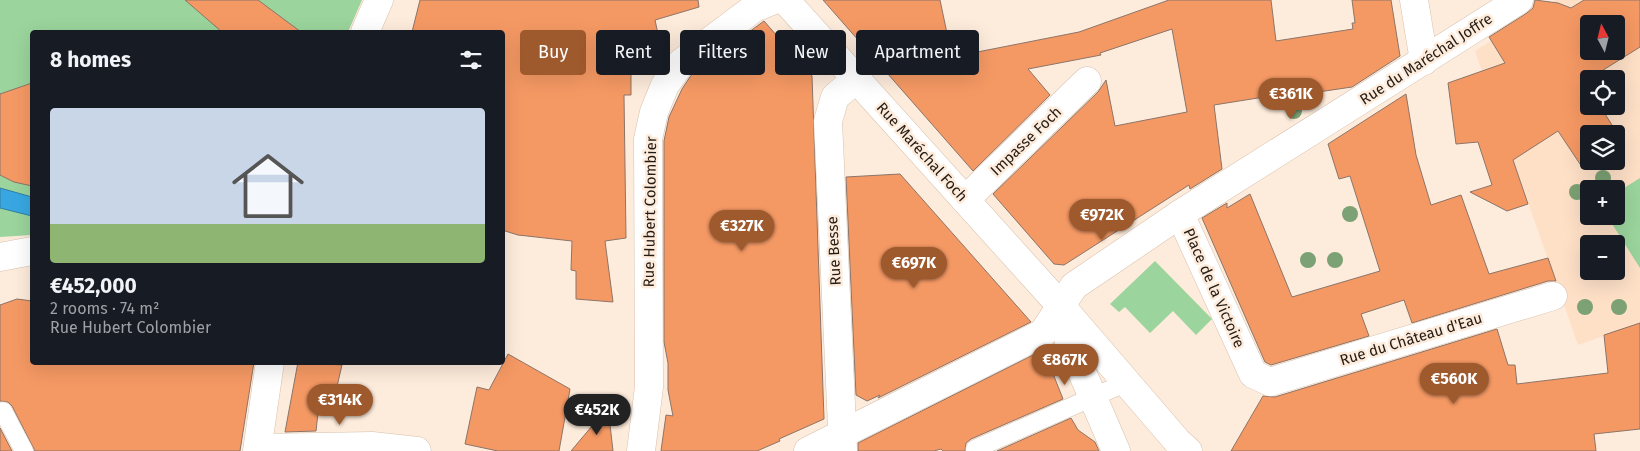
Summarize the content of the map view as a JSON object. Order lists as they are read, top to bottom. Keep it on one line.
{"streets":{"street":["Rue du Maréchal Joffre","Impasse Foch","Rue Maréchal Foch","Rue Hubert Colombier","Rue Besse","Place de la Victoire","Rue du Château d'Eau"]},"crossings":[["Rue du Maréchal Joffre","Place de la Victoire"],["Impasse Foch","Rue Maréchal Foch"],["Rue Maréchal Foch","Rue Besse"],["Rue Maréchal Foch","Place de la Victoire"],["Rue Besse","Place de la Victoire"],["Place de la Victoire","Rue du Château d'Eau"]],"north":"top","page":{"map_buttons":["+","−"],"chip":["Buy","Rent","Filters","New","Apartment"],"heading":"8 homes","price":["€361K","€972K","€327K","€697K","€867K","€560K","€314K","€452K"],"list":[{"name":"€452,000","note":"2 rooms · 74 m² · Rue Hubert Colombier"}]}}
